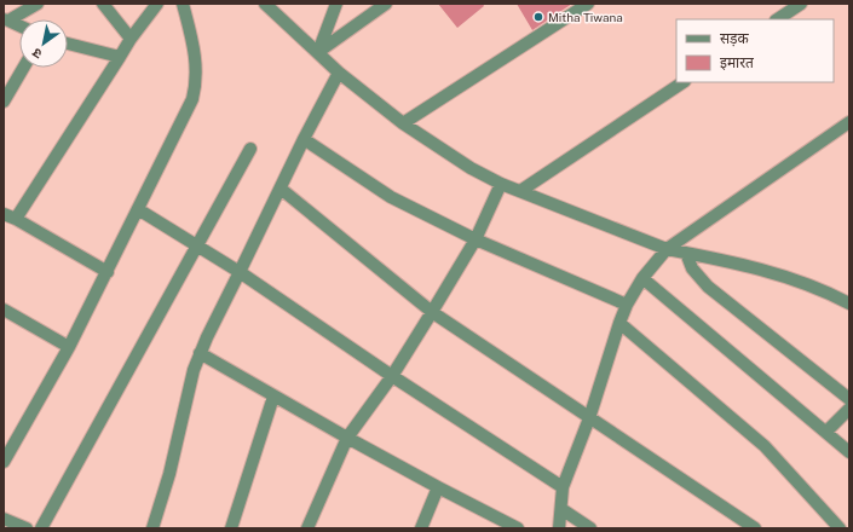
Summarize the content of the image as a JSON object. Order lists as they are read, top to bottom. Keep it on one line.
{"places":["Mitha Tiwana"],"legend":["सड़क","इमारत"],"north":"bottom left"}
